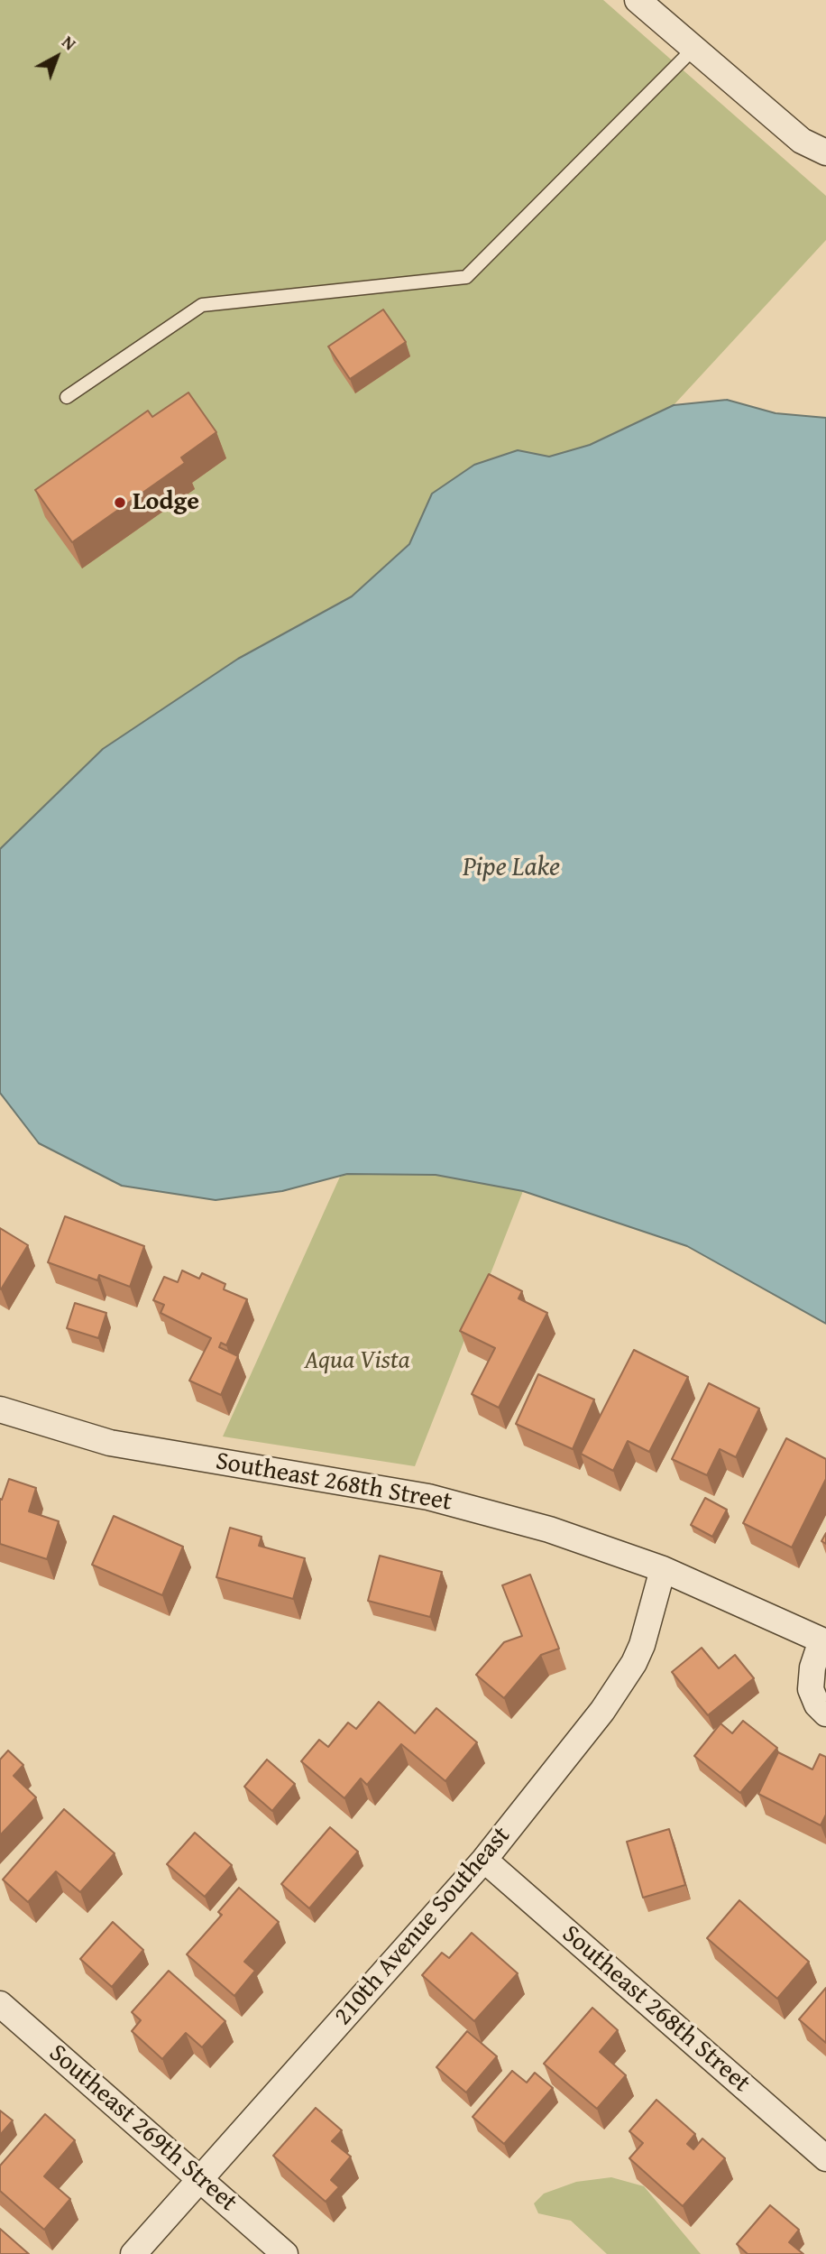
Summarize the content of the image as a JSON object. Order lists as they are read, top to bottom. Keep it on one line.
{"streets":{"street":["Southeast 268th Street","210th Avenue Southeast","Southeast 269th Street"]},"crossings":[["Southeast 268th Street","210th Avenue Southeast"],["210th Avenue Southeast","Southeast 269th Street"]],"water":["Pipe Lake"],"parks":["Aqua Vista"],"places":["Lodge"],"north":"top right"}
